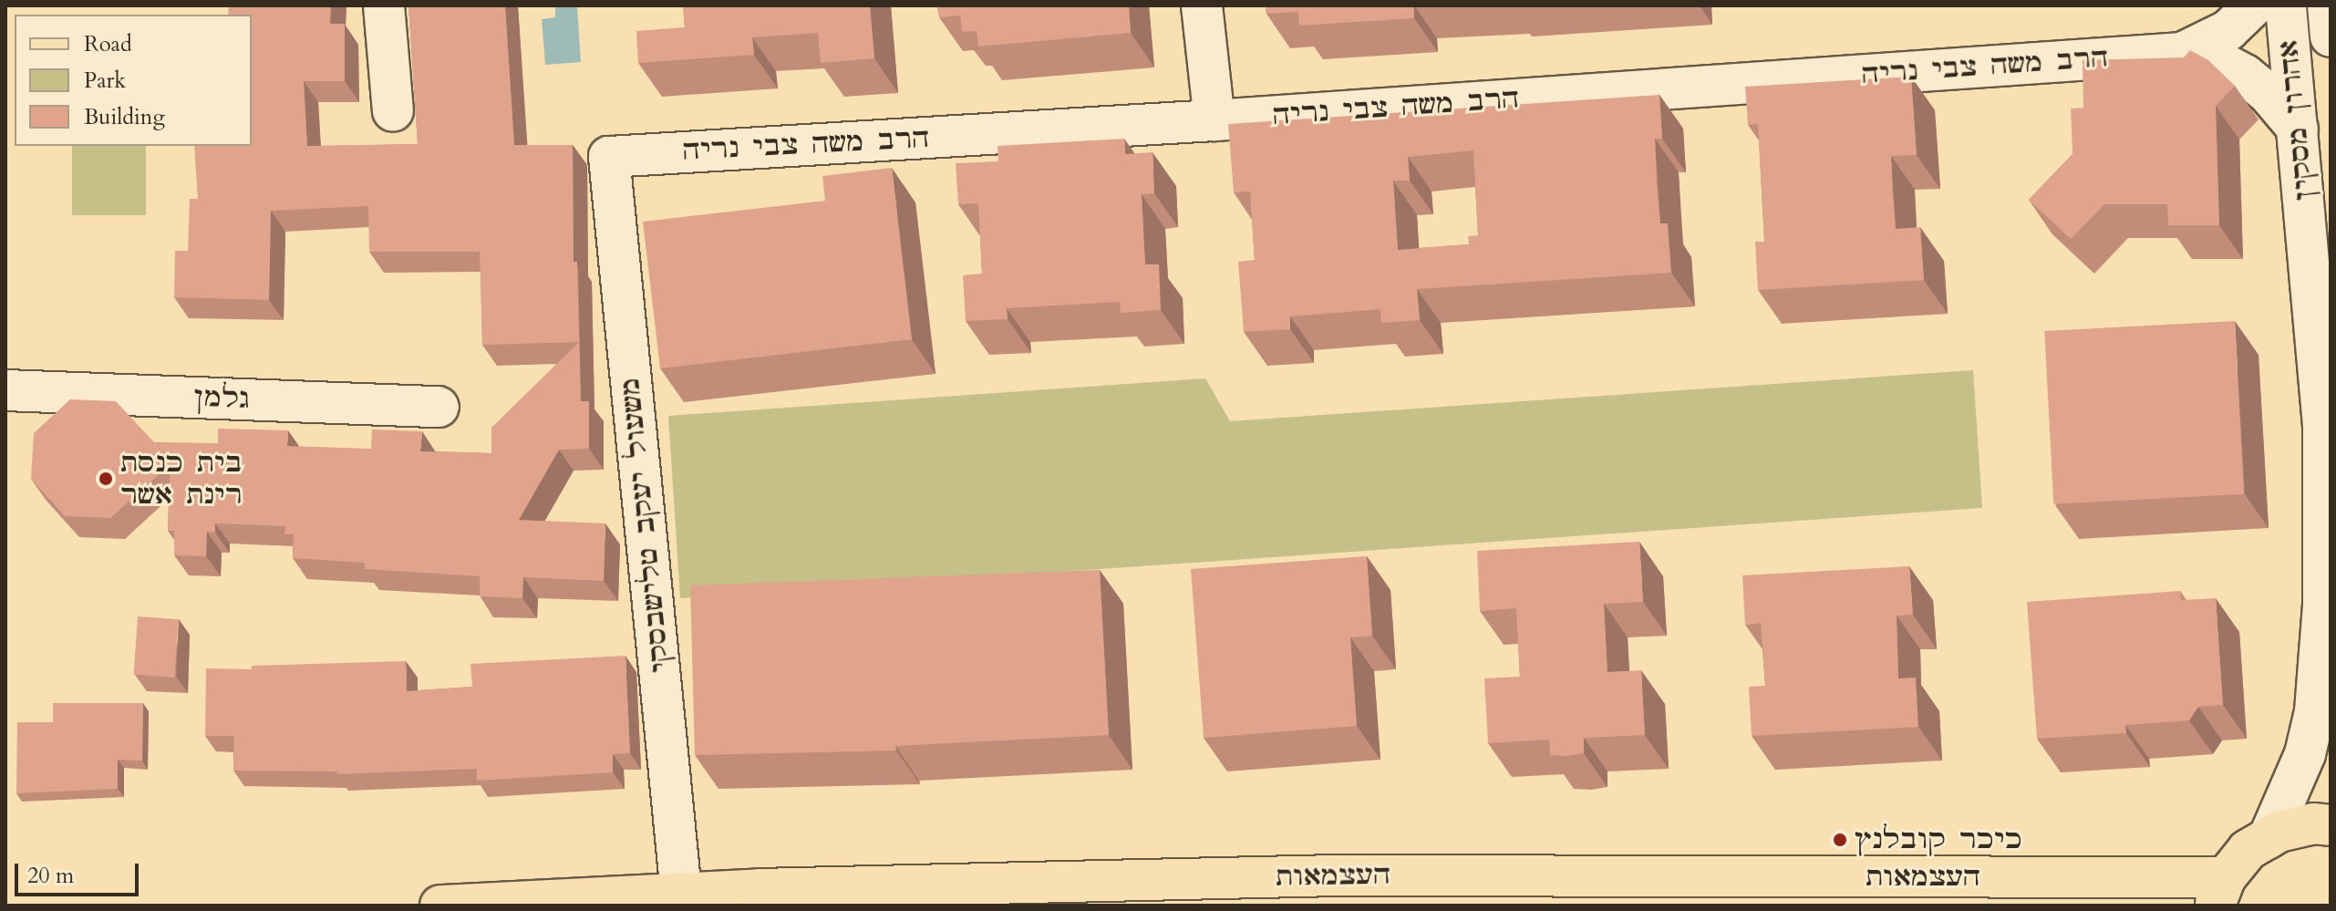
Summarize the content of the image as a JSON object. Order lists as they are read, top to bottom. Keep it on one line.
{"streets":{"main road":["העצמאות"],"street":["הרב משה צבי נריה","אהרון מסקין","גלמן","משעול יעקב טלישבסקי"]},"crossings":[["הרב משה צבי נריה","אהרון מסקין"],["הרב משה צבי נריה","משעול יעקב טלישבסקי"],["משעול יעקב טלישבסקי","העצמאות"]],"places":["בית כנסת רינת אשר","כיכר קובלנץ"],"legend":["Road","Park","Building"],"scale_bar":"20 m"}
